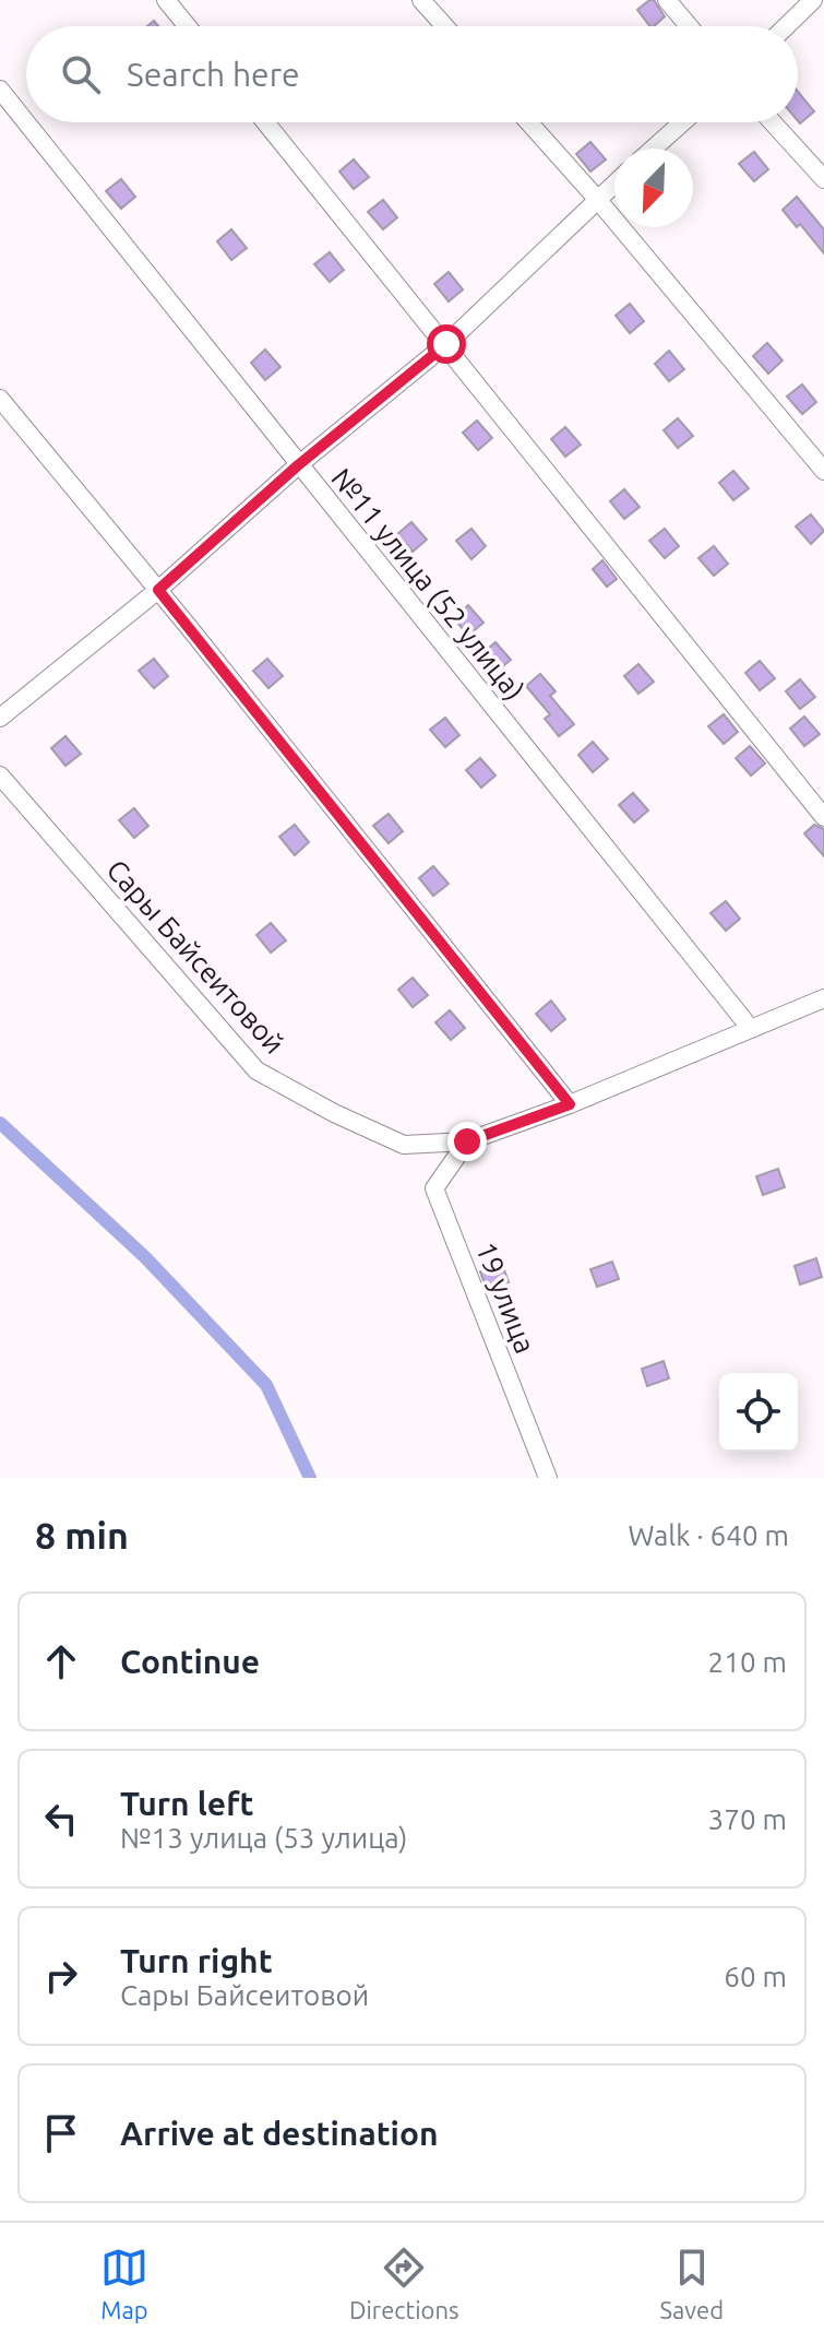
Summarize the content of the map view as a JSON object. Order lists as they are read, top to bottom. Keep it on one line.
{"streets":{"street":["№11 улица (52 улица)","Сары Байсеитовой","19 улица"]},"crossings":[["№11 улица (52 улица)","Сары Байсеитовой"],["Сары Байсеитовой","19 улица"]],"north":"bottom left","page":{"search":"Search here","heading":["8 min","Walk · 640 m"],"list":[["Continue","210 m"],["Turn left","№13 улица (53 улица)","370 m"],["Turn right","Сары Байсеитовой","60 m"],"Arrive at destination"],"nav":["Map","Directions","Saved"]}}
